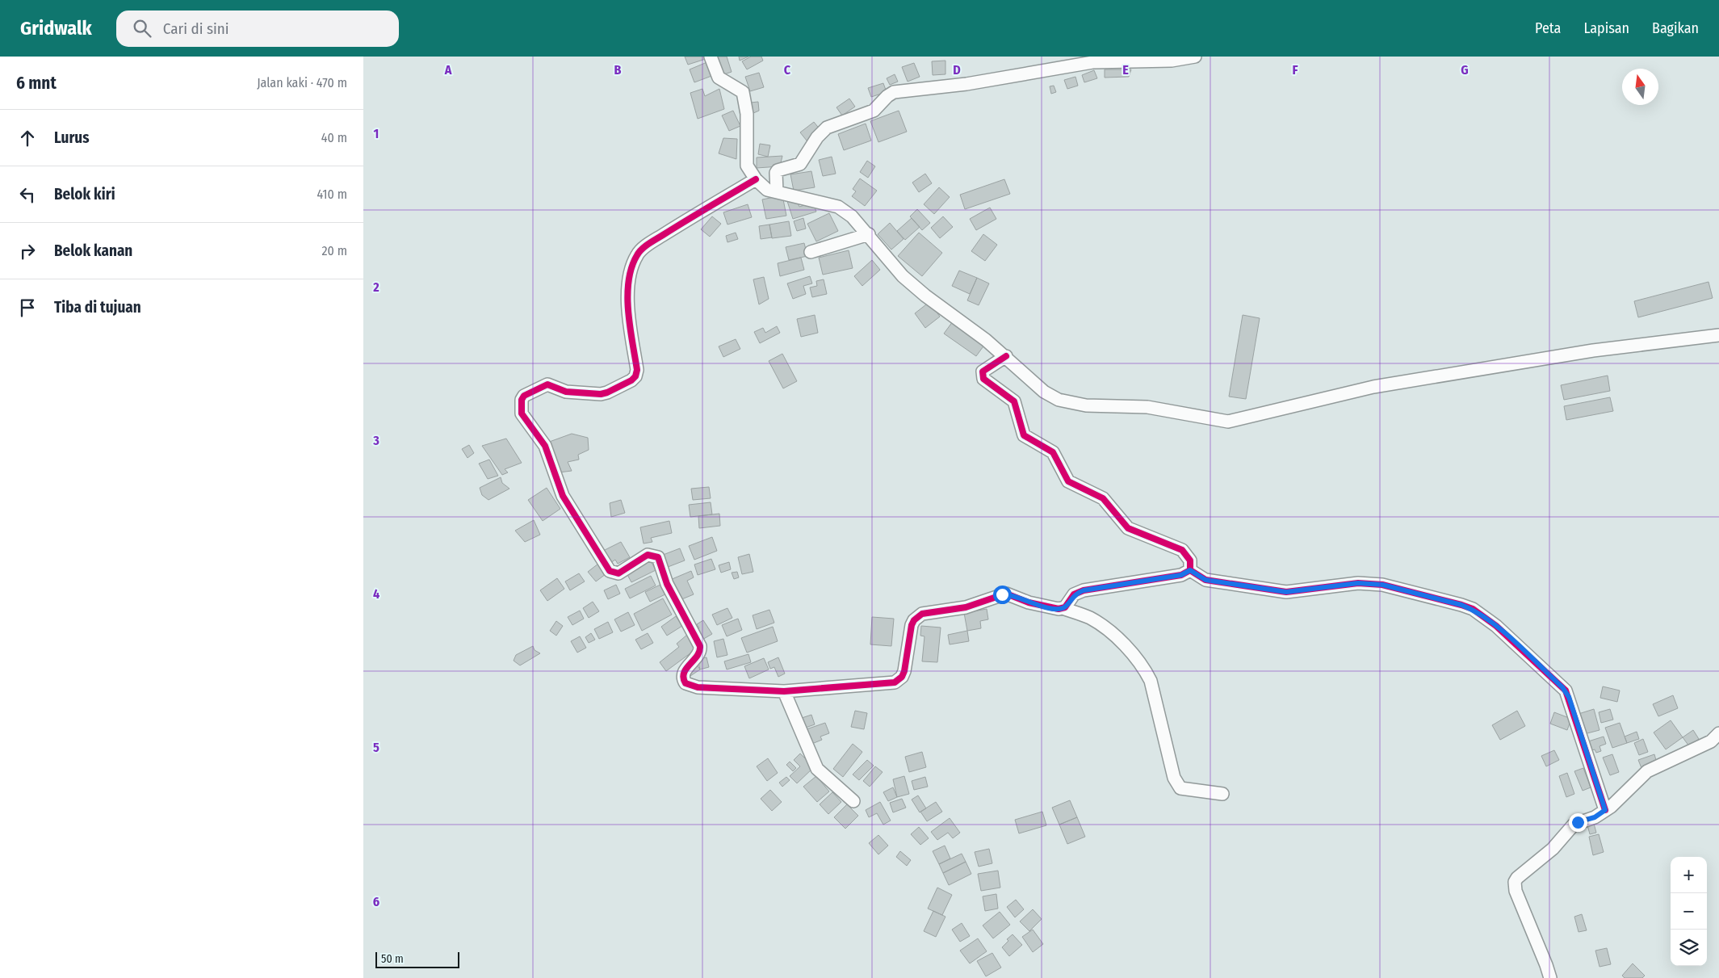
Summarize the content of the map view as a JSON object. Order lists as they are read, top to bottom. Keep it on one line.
{"scale_bar":"50 m","north":"top","page":{"header":"Gridwalk","search":"Cari di sini","nav":["Peta","Lapisan","Bagikan"],"heading":["6 mnt","Jalan kaki · 470 m"],"list":[["Lurus","40 m"],["Belok kiri","410 m"],["Belok kanan","20 m"],"Tiba di tujuan"],"map_buttons":["+","−"],"scale":"50 m"},"grid":{"columns":["A","B","C","D","E","F","G"],"rows":["1","2","3","4","5","6"]}}
